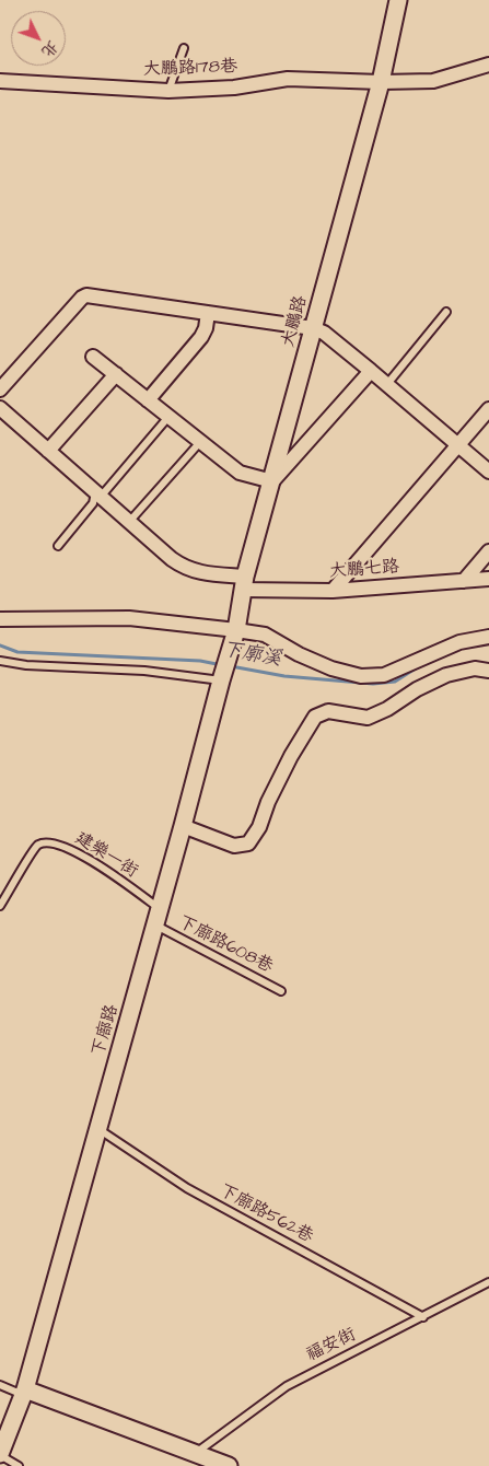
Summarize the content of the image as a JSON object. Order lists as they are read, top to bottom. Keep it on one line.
{"streets":{"street":["大鵬路178巷","大鵬路","大鵬七路","下廍路"],"lane":["建樂一街","下廍路608巷","下廍路562巷","福安街"]},"crossings":[["大鵬路178巷","大鵬路"],["大鵬路","大鵬七路"],["大鵬路","下廍路"],["建樂一街","下廍路"],["下廍路608巷","下廍路"],["下廍路","下廍路562巷"],["下廍路562巷","福安街"]],"water":["下廓溪"],"north":"bottom right"}
